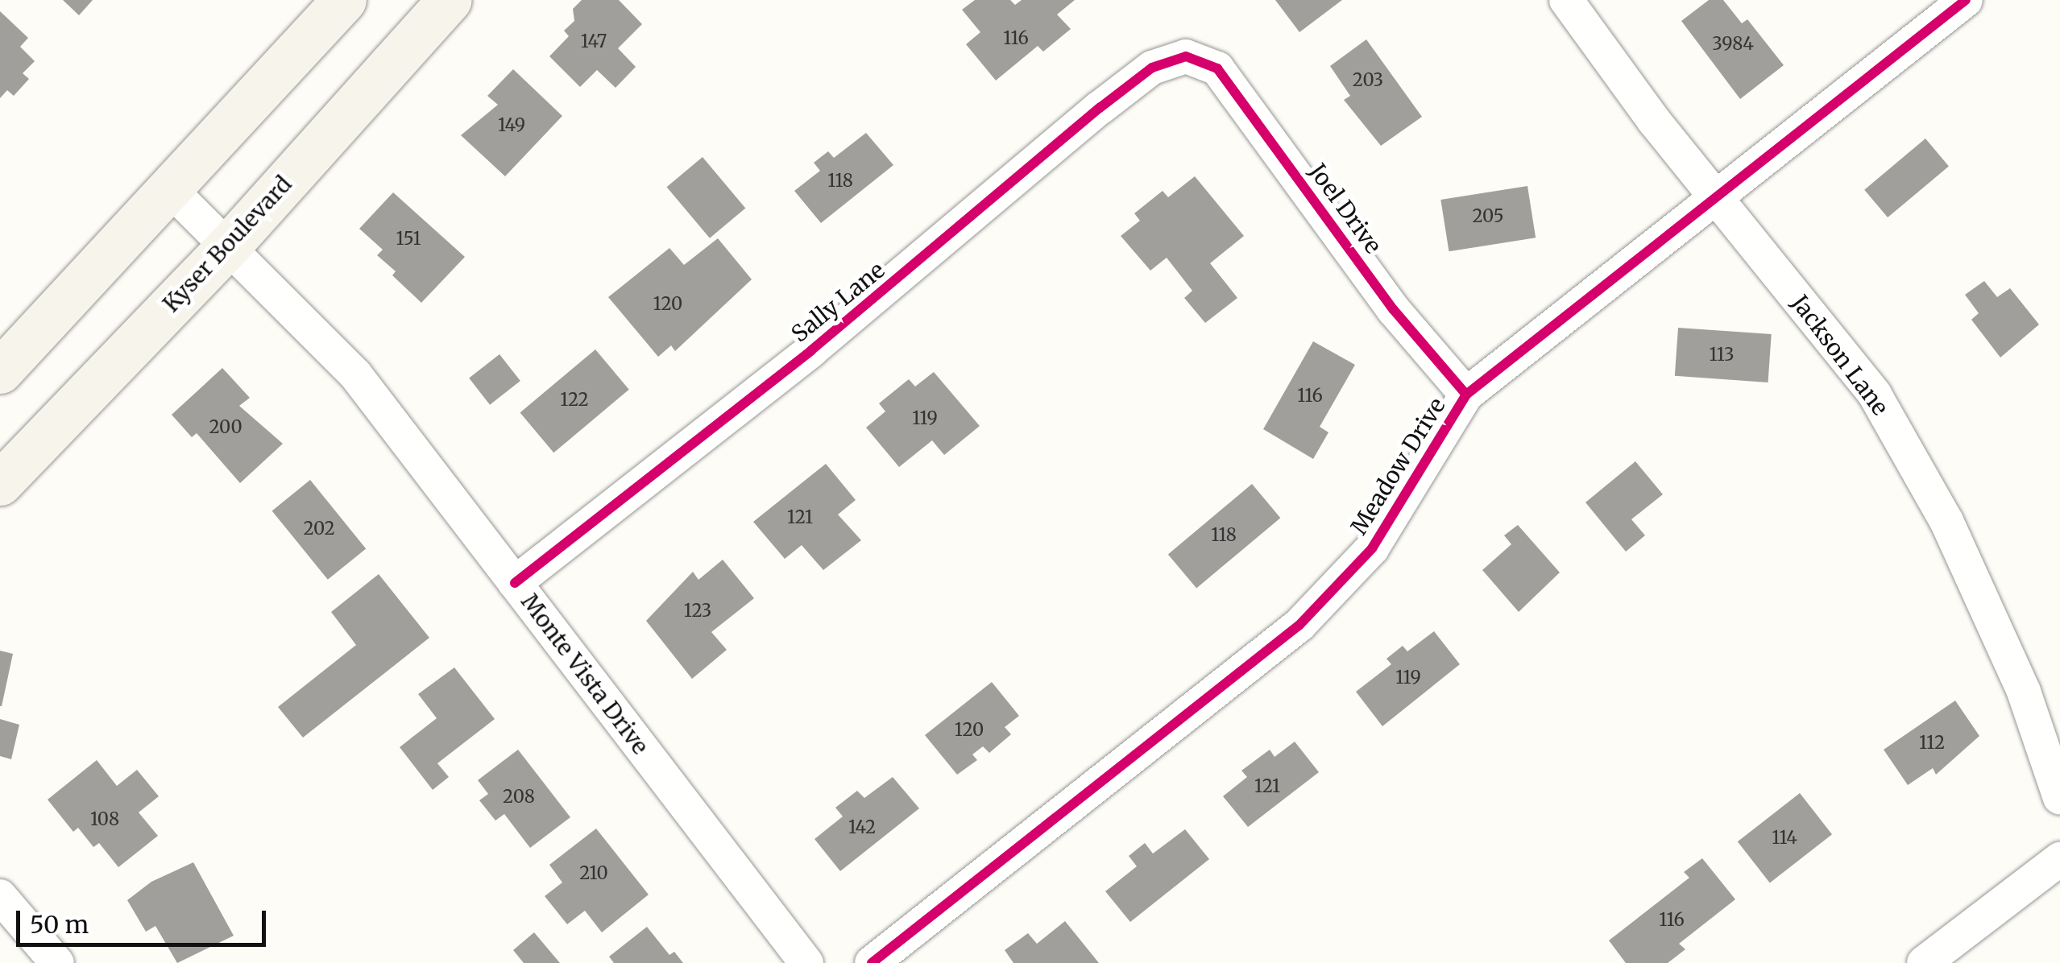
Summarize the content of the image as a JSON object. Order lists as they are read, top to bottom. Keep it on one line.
{"streets":{"street":["Joel Drive","Kyser Boulevard","Sally Lane","Jackson Lane","Meadow Drive","Monte Vista Drive"]},"crossings":[["Joel Drive","Sally Lane"],["Joel Drive","Meadow Drive"],["Kyser Boulevard","Monte Vista Drive"],["Sally Lane","Monte Vista Drive"],["Jackson Lane","Meadow Drive"]],"house_numbers":["116","147","3984","203","149","118","205","151","120","113","116","122","119","200","121","202","118","123","119","120","112","121","208","108","142","114","210","116"],"scale_bar":"50 m"}
